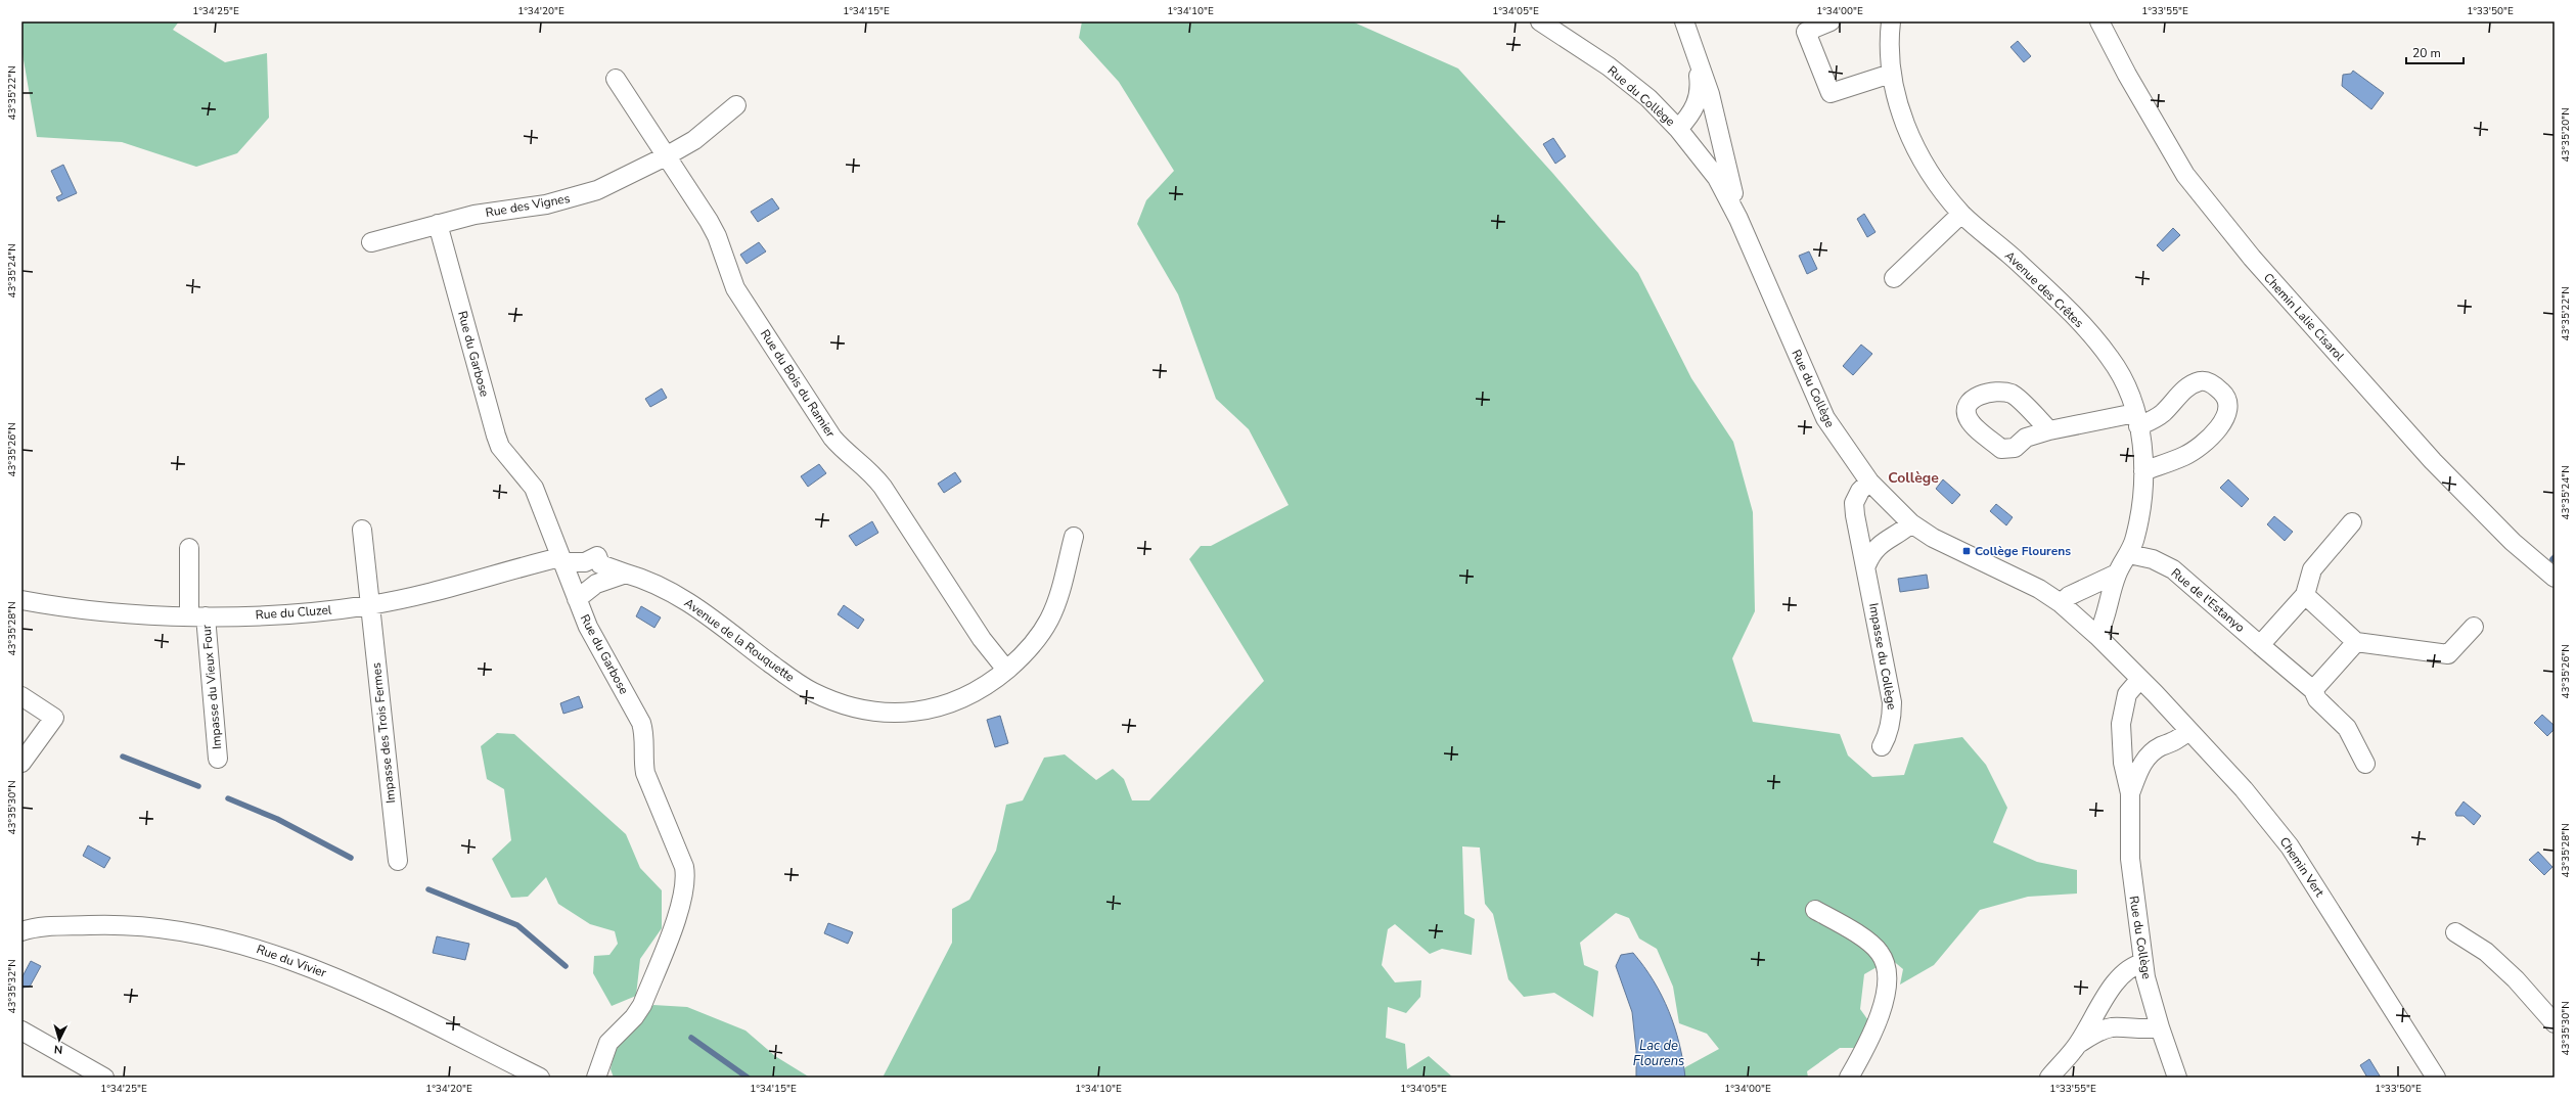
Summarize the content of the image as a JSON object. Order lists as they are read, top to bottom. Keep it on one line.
{"streets":{"street":["Rue du Collège","Rue des Vignes","Avenue des Crêtes","Chemin Lalie Cisarol","Rue du Garbose","Rue du Bois du Ramier","Rue de l'Estanyo","Rue du Cluzel","Avenue de la Rouquette","Impasse du Collège","Impasse du Vieux Four","Impasse des Trois Fermes","Chemin Vert","Rue du Vivier"]},"crossings":[["Rue du Collège","Avenue des Crêtes"],["Rue du Collège","Impasse du Collège"],["Rue du Collège","Chemin Vert"],["Rue des Vignes","Rue du Garbose"],["Rue des Vignes","Rue du Bois du Ramier"],["Avenue des Crêtes","Rue de l'Estanyo"],["Rue du Garbose","Rue du Cluzel"],["Rue du Garbose","Avenue de la Rouquette"],["Rue du Bois du Ramier","Avenue de la Rouquette"],["Rue du Cluzel","Avenue de la Rouquette"],["Rue du Cluzel","Impasse du Vieux Four"],["Rue du Cluzel","Impasse des Trois Fermes"]],"districts":["Collège"],"water":["Lac de Flourens"],"places":{"transit":["Collège Flourens"]},"scale_bar":"20 m","north":"bottom","coordinates":["1°34'25\"E","1°34'20\"E","1°34'15\"E","1°34'10\"E","1°34'05\"E","1°34'00\"E","1°33'55\"E","1°33'50\"E","43°35'22\"N","43°35'20\"N","43°35'24\"N","43°35'26\"N","43°35'28\"N","43°35'30\"N","43°35'32\"N"]}
